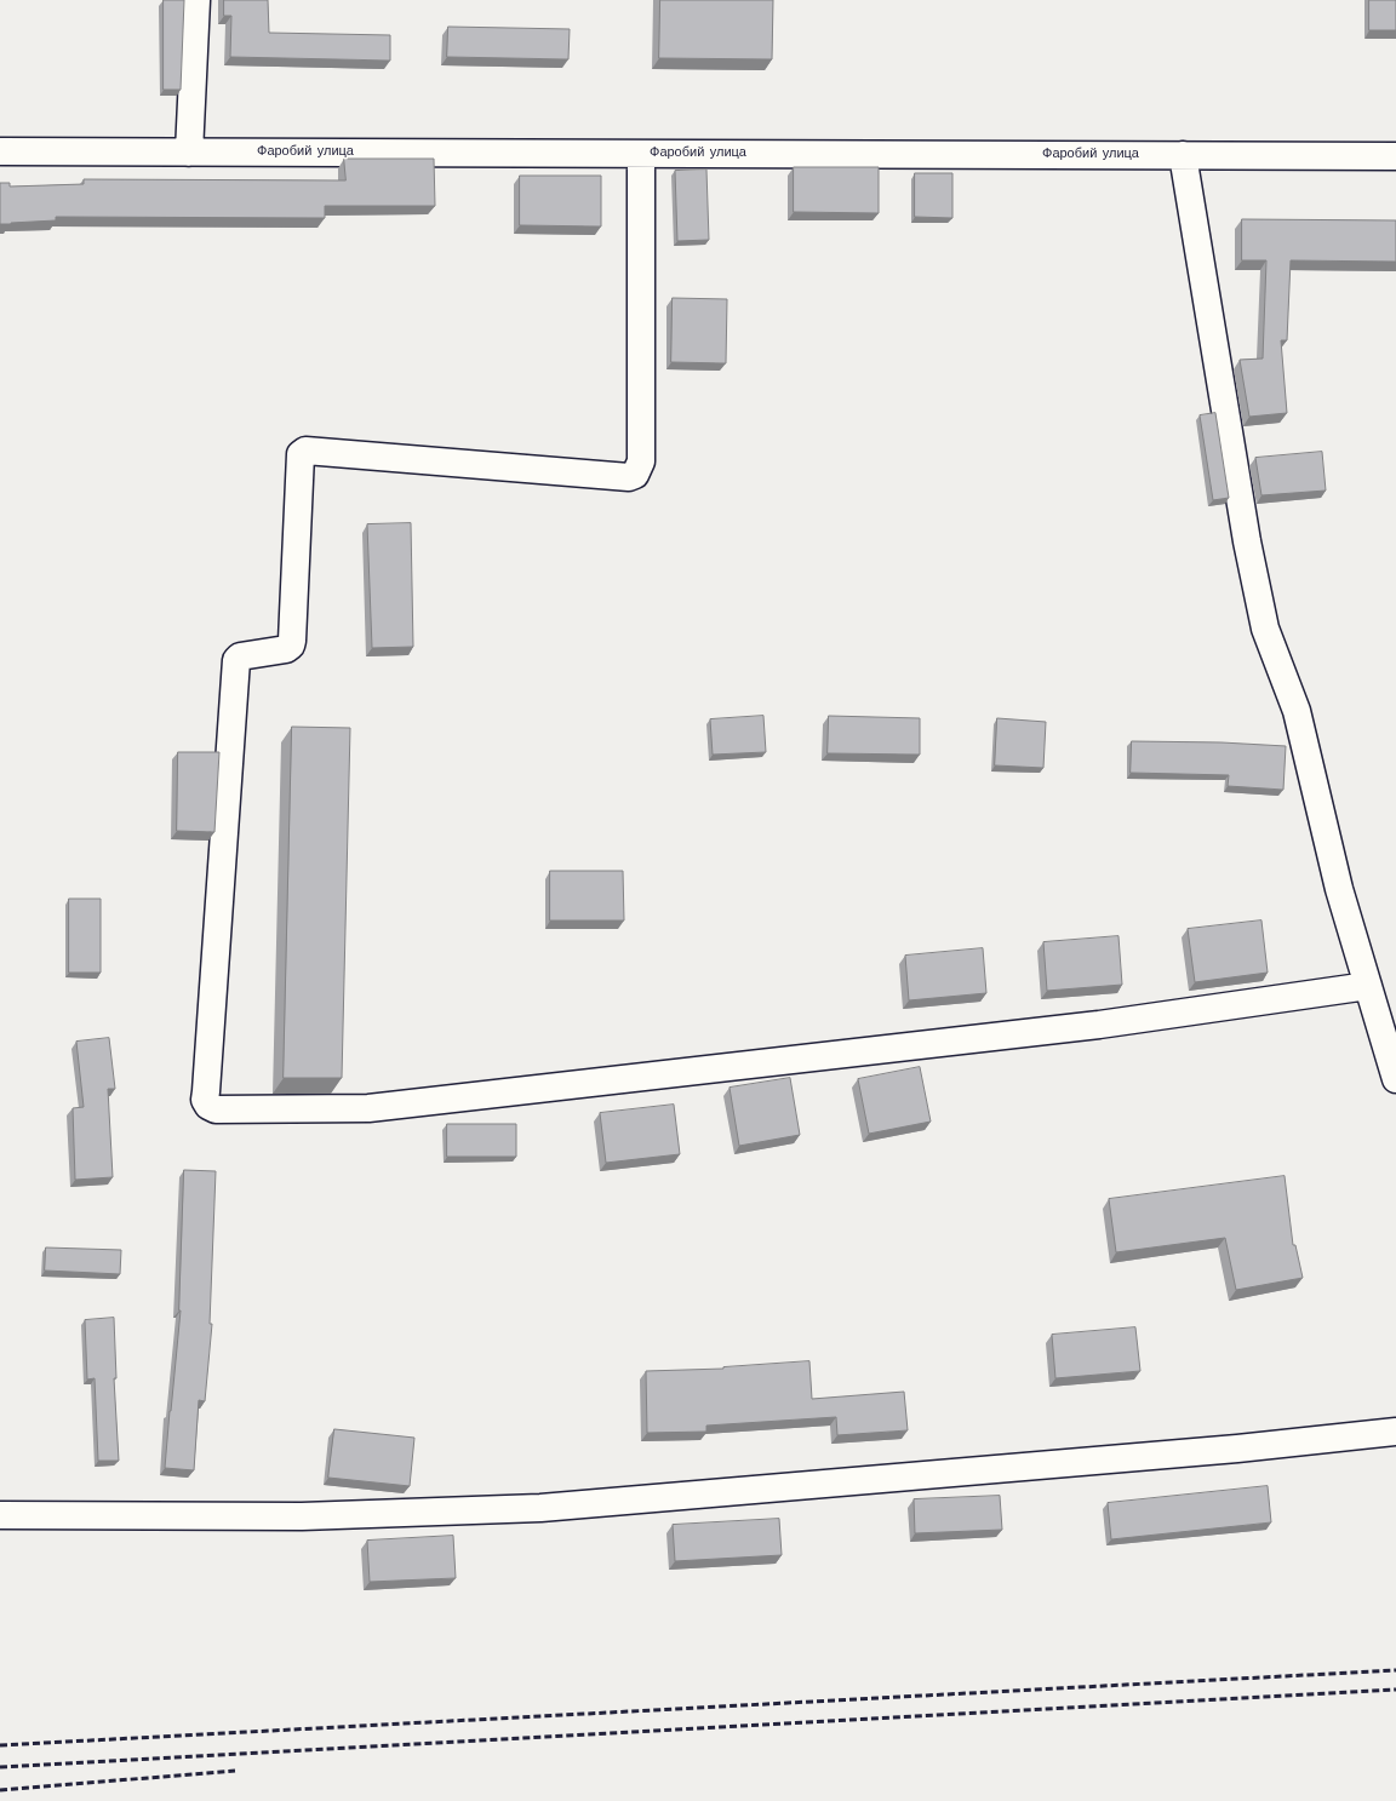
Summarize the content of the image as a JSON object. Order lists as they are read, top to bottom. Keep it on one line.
{"streets":{"street":["Фаробий улица"]}}
